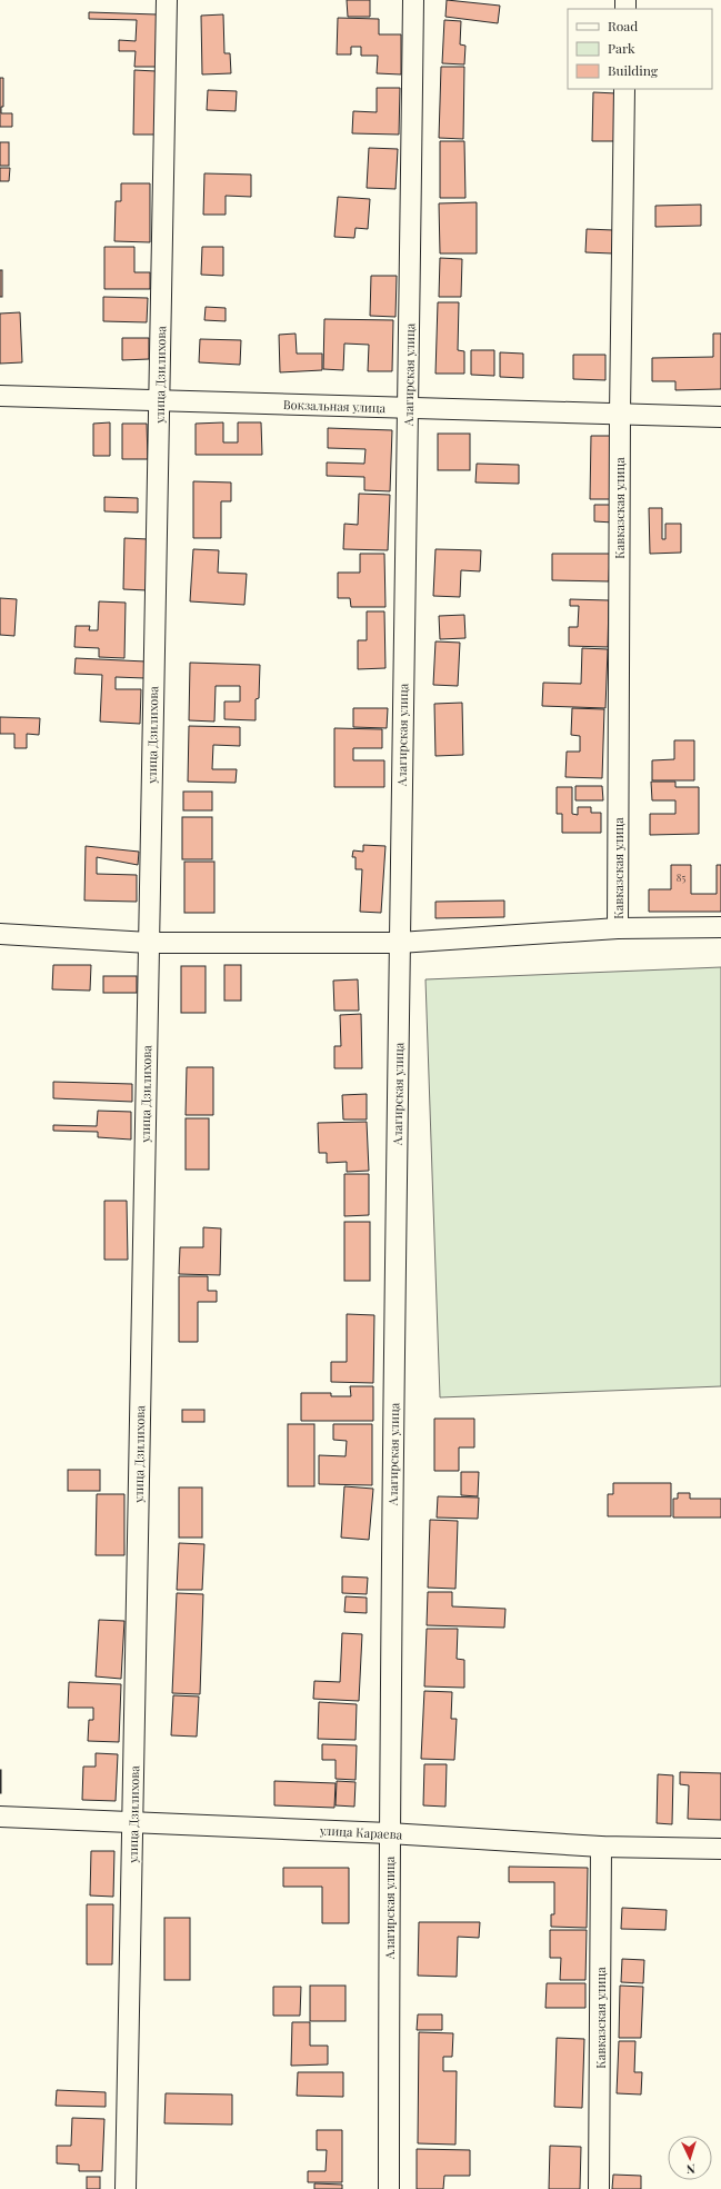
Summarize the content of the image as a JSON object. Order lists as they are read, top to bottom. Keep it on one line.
{"streets":{"street":["улица Дзилихова","Алагирская улица","Вокзальная улица","Кавказская улица","улица Караева"]},"crossings":[["улица Дзилихова","Вокзальная улица"],["улица Дзилихова","улица Караева"],["Алагирская улица","Вокзальная улица"],["Алагирская улица","улица Караева"],["Вокзальная улица","Кавказская улица"],["Кавказская улица","улица Караева"]],"house_numbers":["85"],"legend":["Road","Park","Building"],"north":"bottom"}
